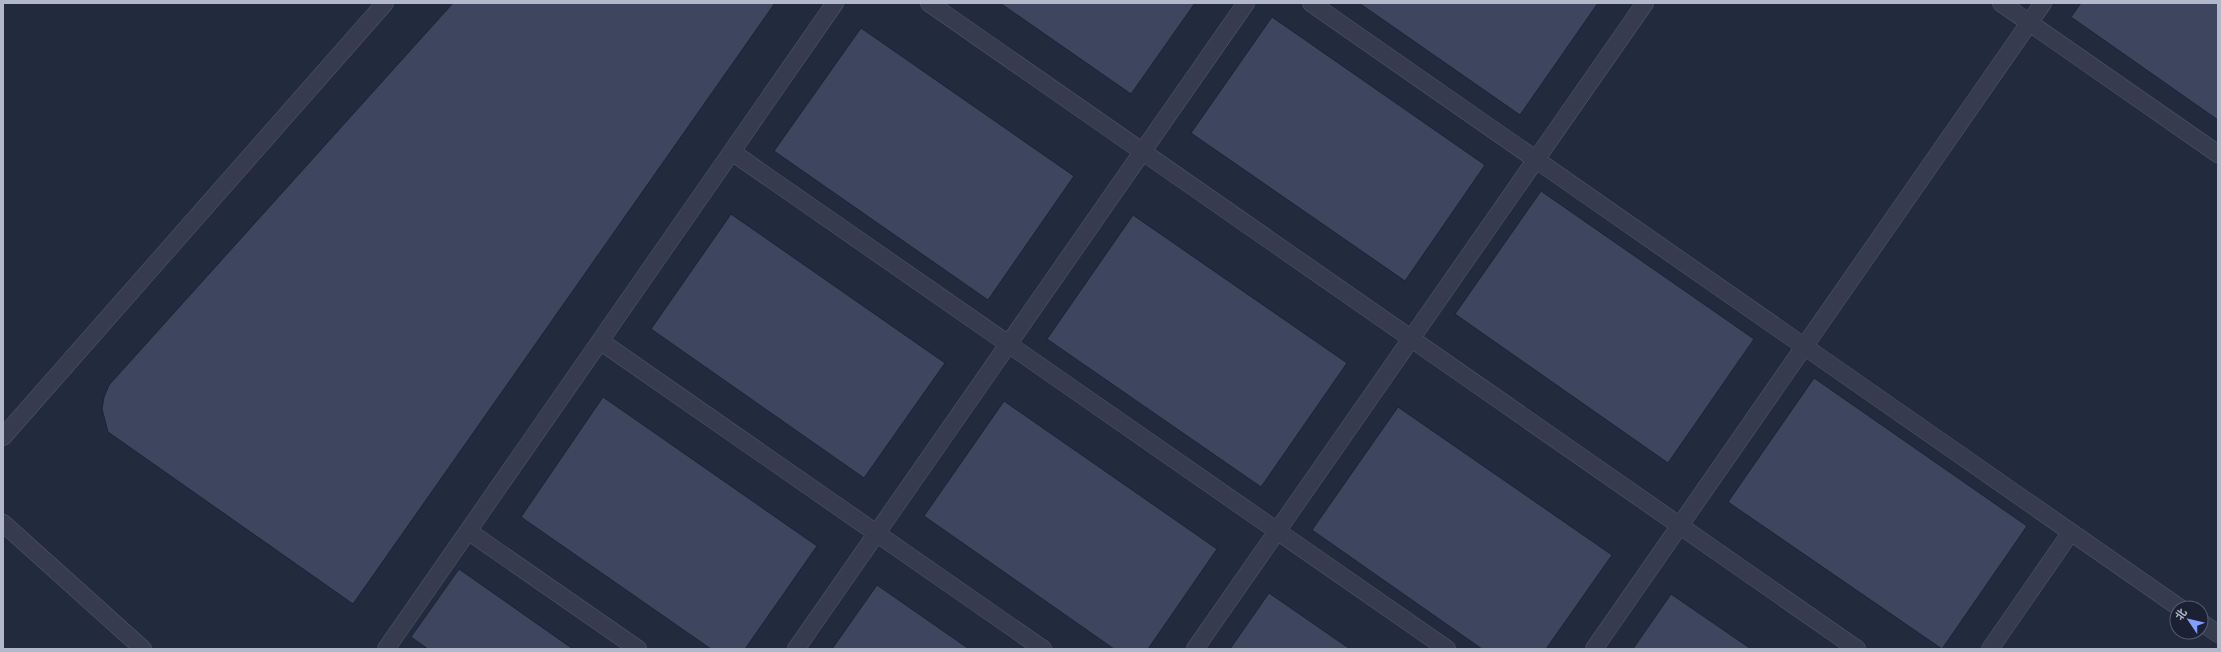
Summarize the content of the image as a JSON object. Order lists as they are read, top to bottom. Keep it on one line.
{"north":"top left"}
